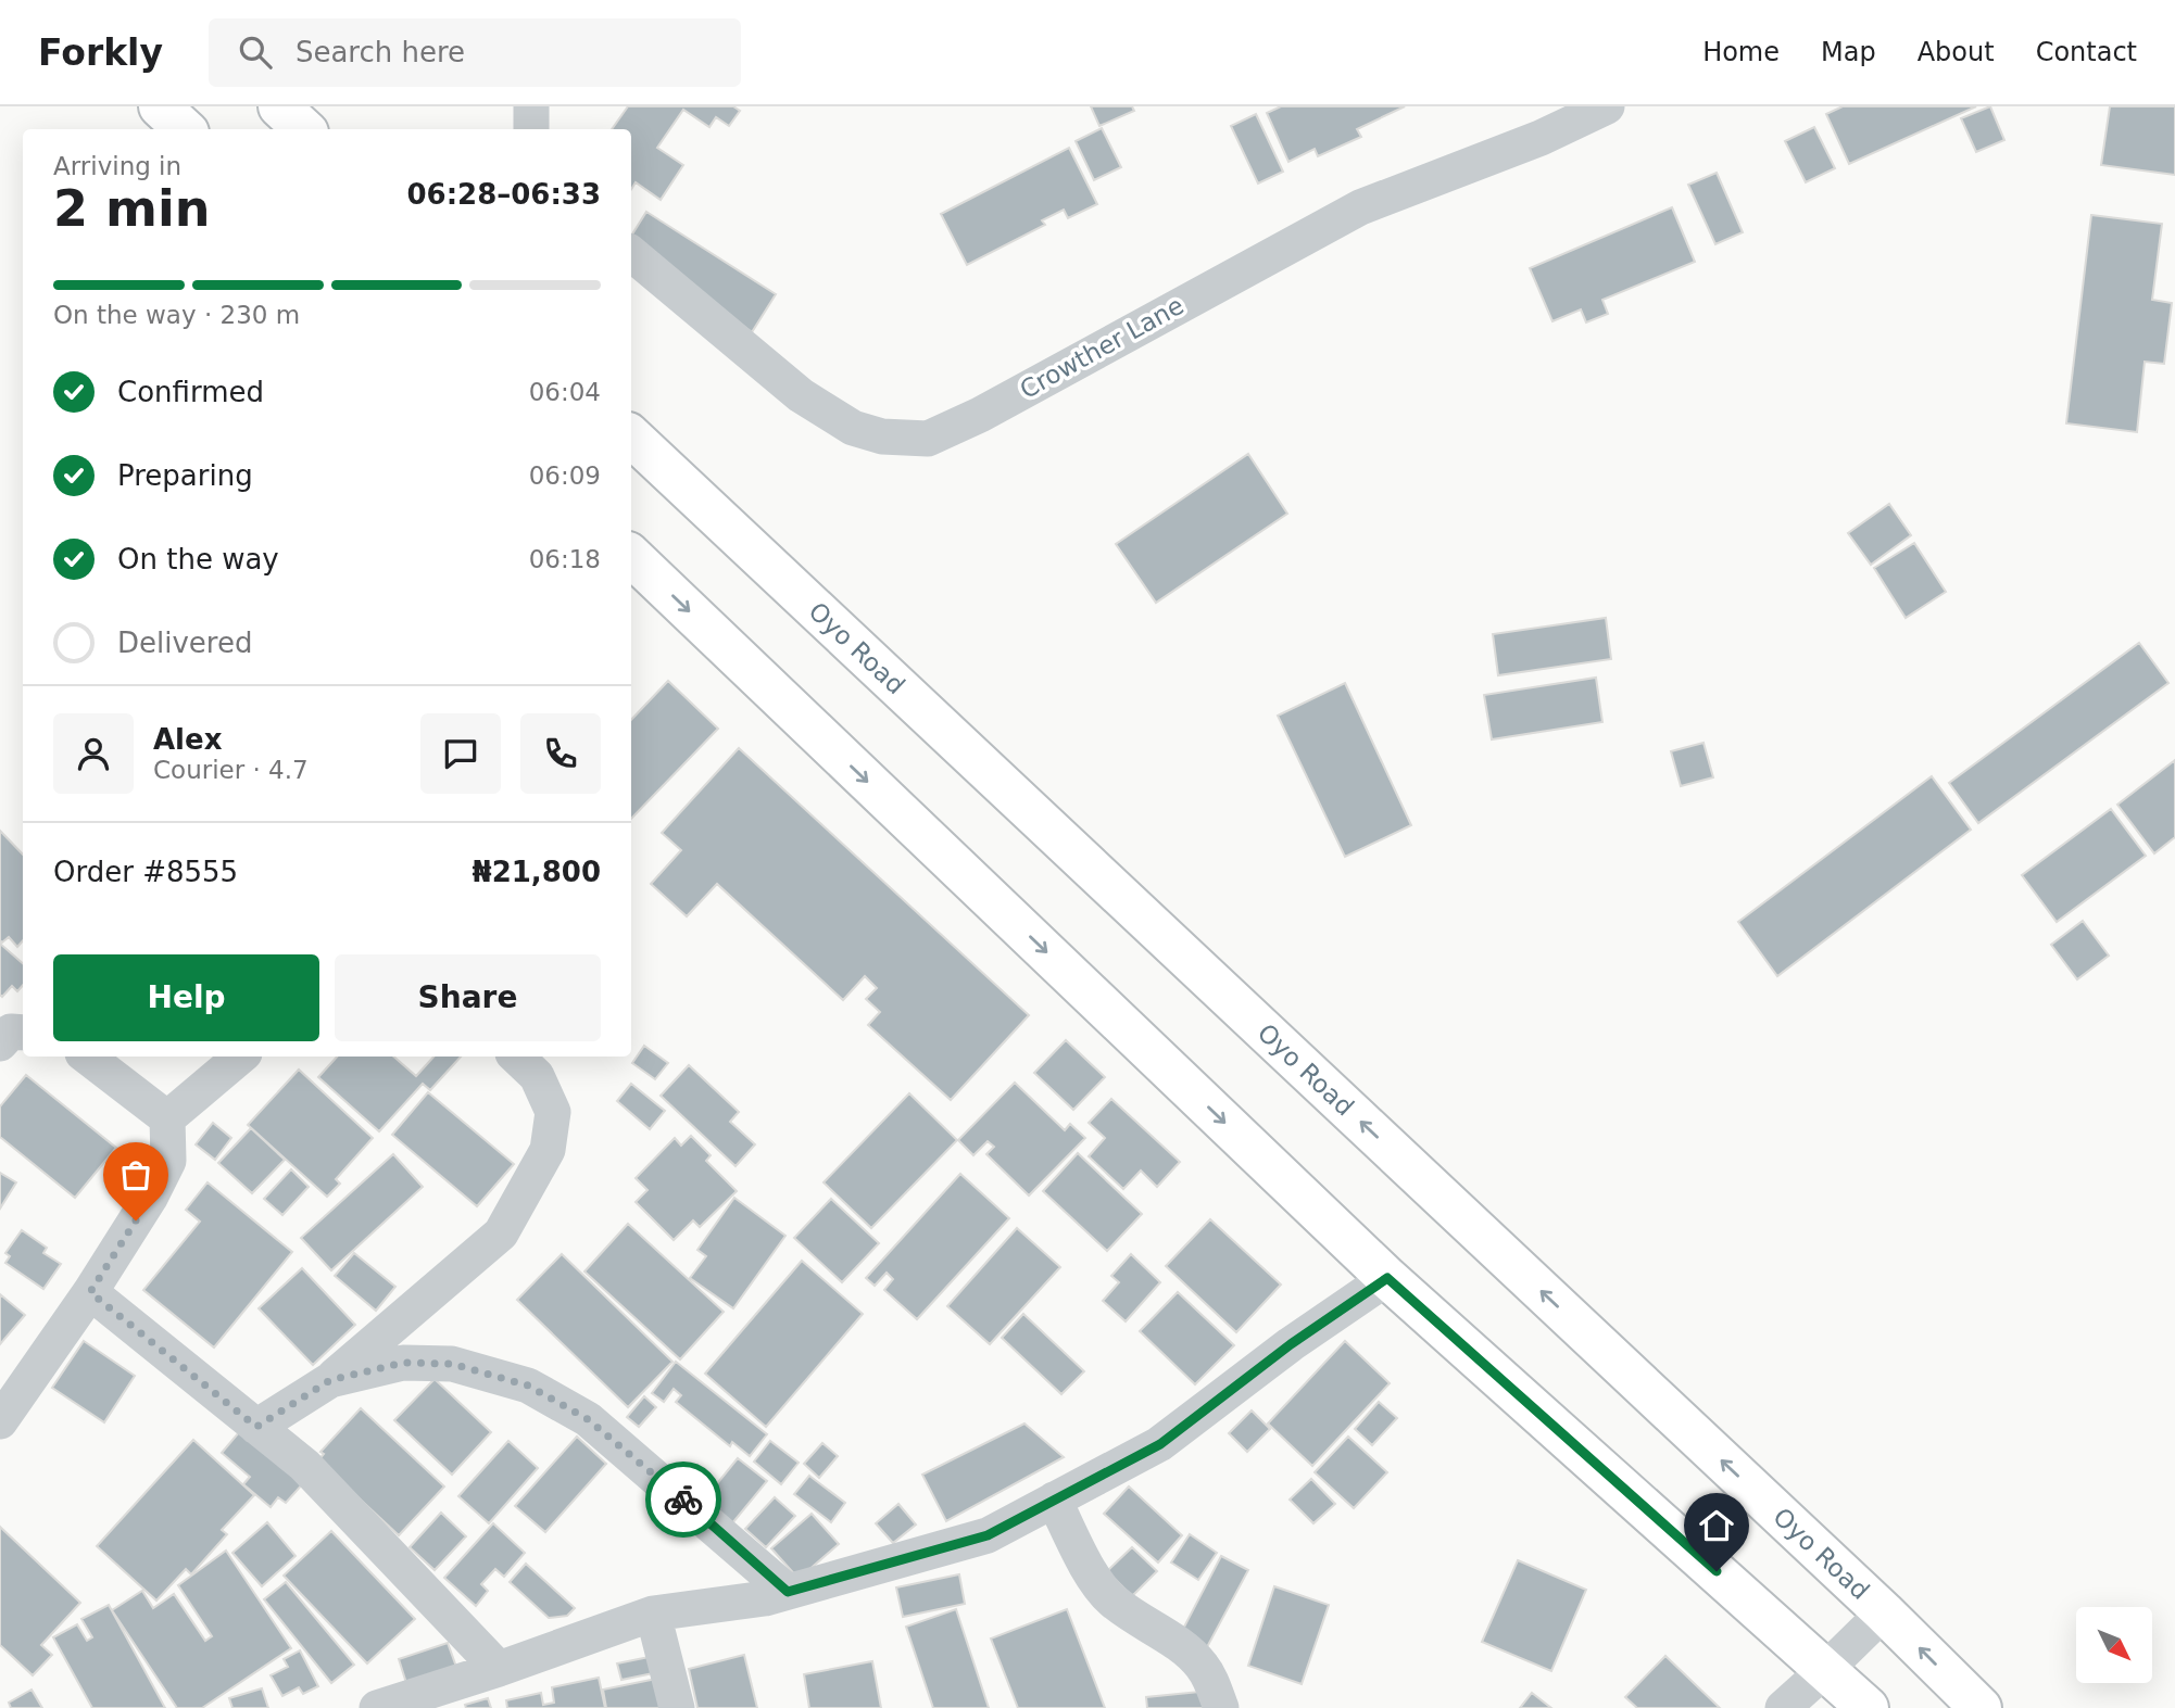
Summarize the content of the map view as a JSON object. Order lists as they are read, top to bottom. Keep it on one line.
{"streets":{"highway":["Oyo Road"],"street":["Crowther Lane"]},"north":"bottom right","page":{"header":"Forkly","search":"Search here","nav":["Home","Map","About","Contact"],"heading":["2 min","Arriving in","06:28–06:33"],"panel":["Alex","Courier · 4.7","Order #8555","₦21,800"],"bar":"On the way · 230 m","list":[["Confirmed","06:04"],["Preparing","06:09"],["On the way","06:18"],"Delivered"],"buttons":["Help","Share"]}}
